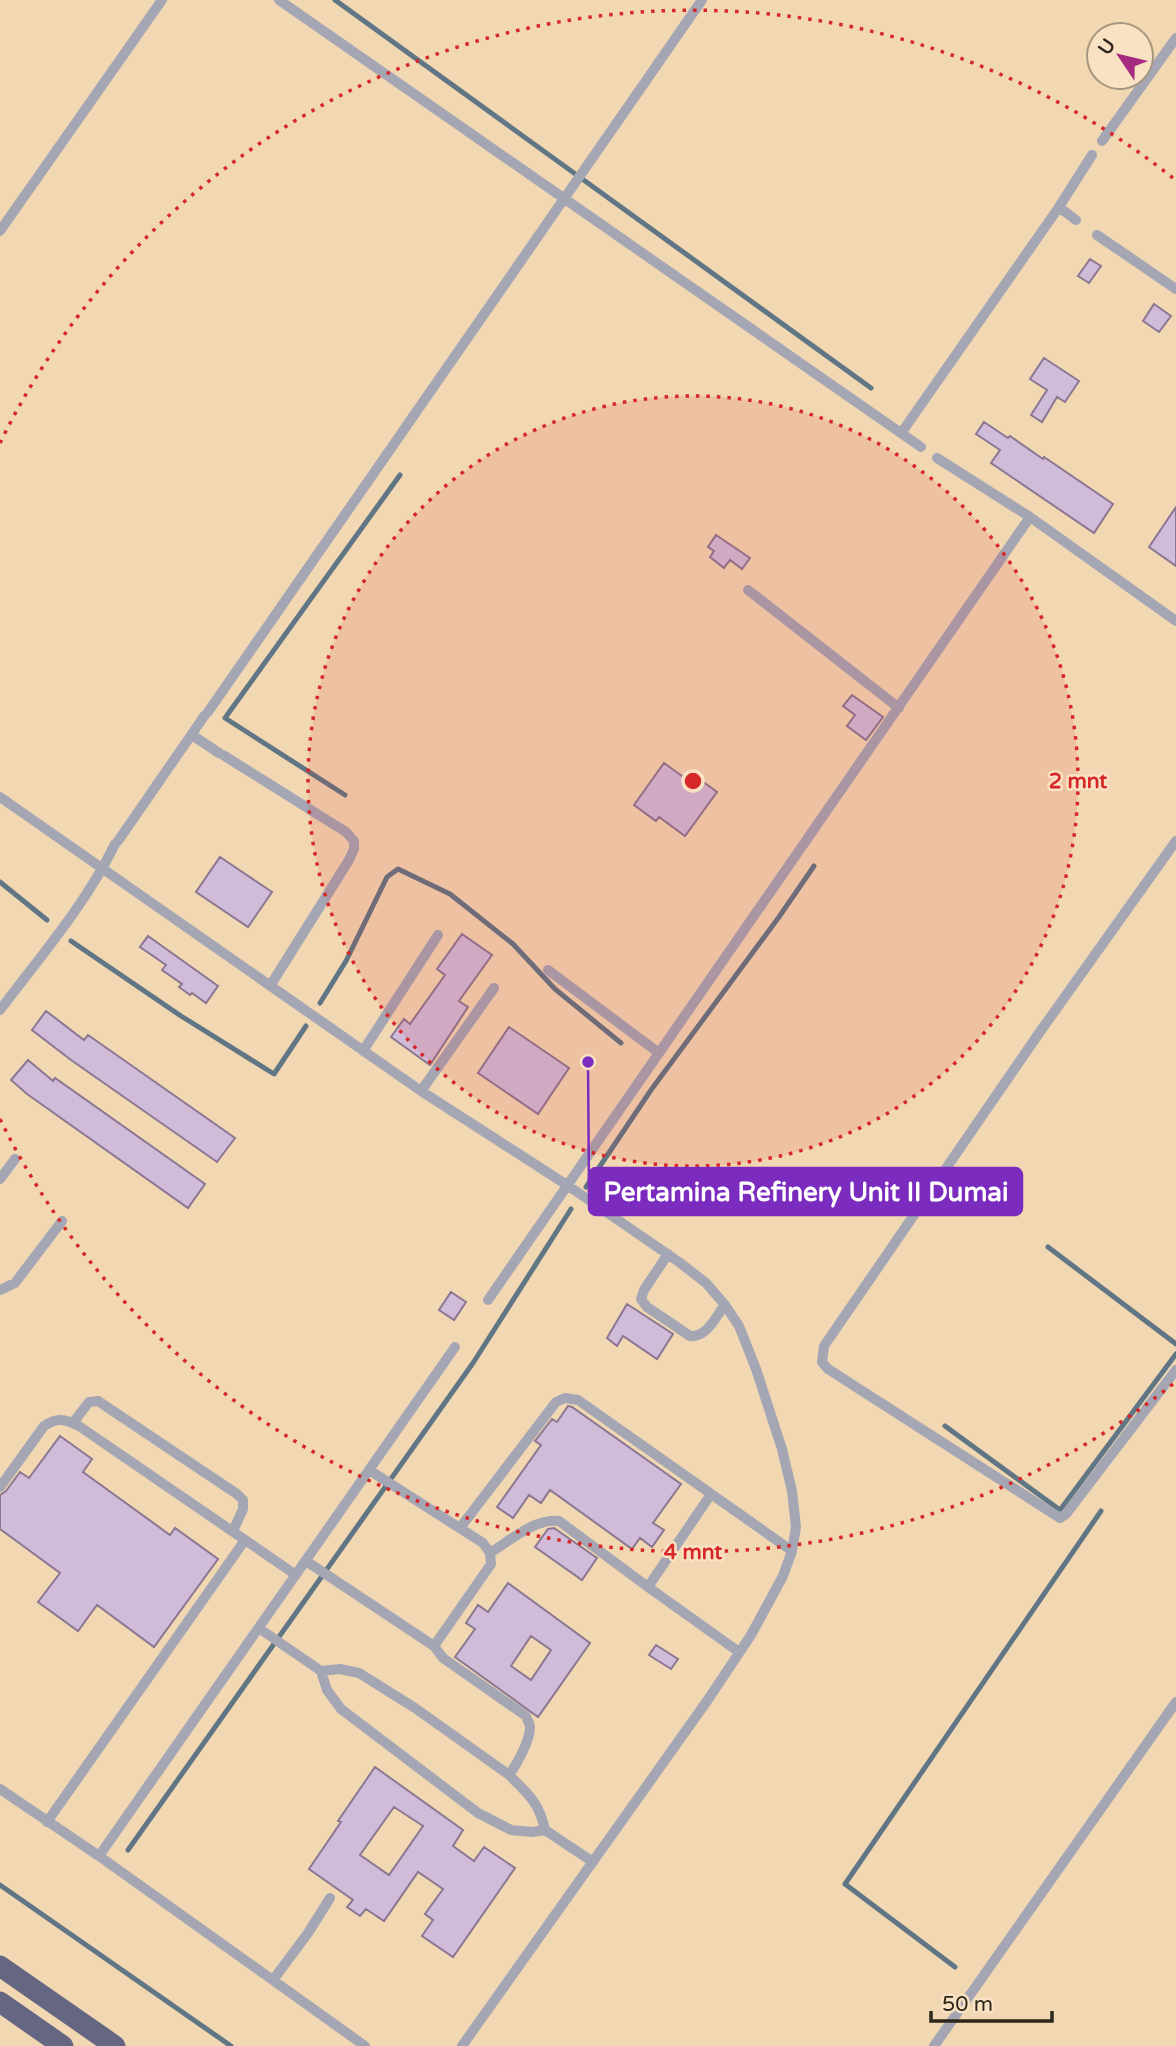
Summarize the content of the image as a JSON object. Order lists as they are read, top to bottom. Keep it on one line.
{"places":["Pertamina Refinery Unit II Dumai"],"scale_bar":"50 m","north":"top left","rings":["2 mnt","4 mnt"]}
